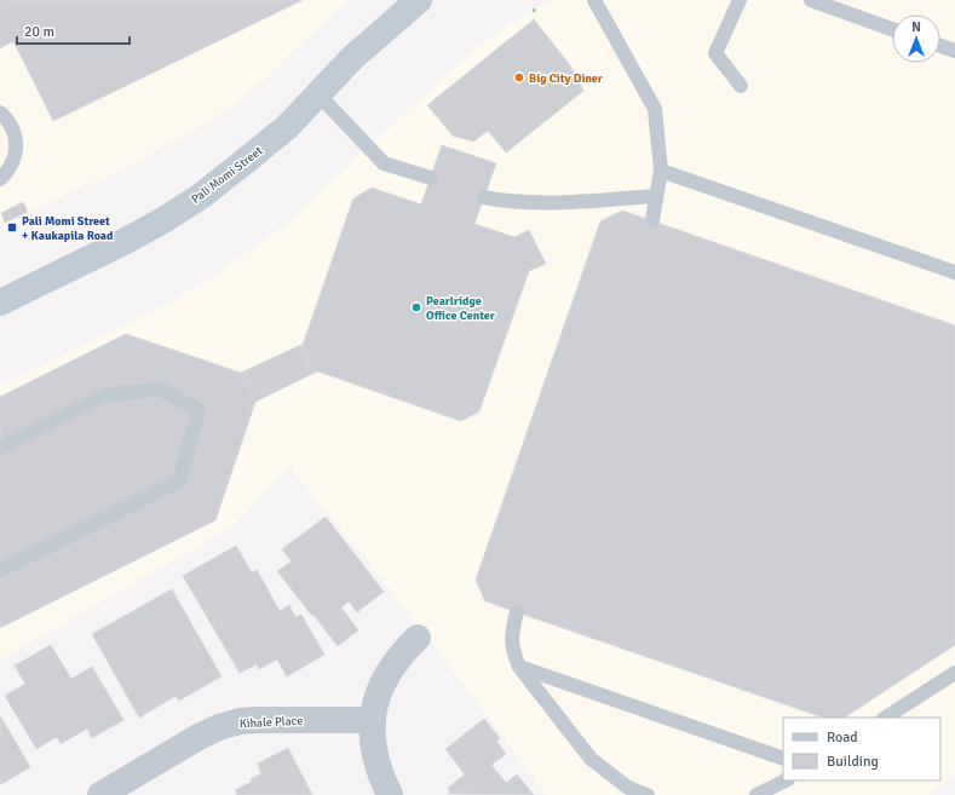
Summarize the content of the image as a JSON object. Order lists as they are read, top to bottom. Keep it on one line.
{"streets":{"street":["Pali Momi Street","Kihale Place"]},"places":{"other":["Big City Diner","Pearlridge Office Center"],"transit":["Pali Momi Street + Kaukapila Road"]},"legend":["Road","Building"],"scale_bar":"20 m","north":"top"}
